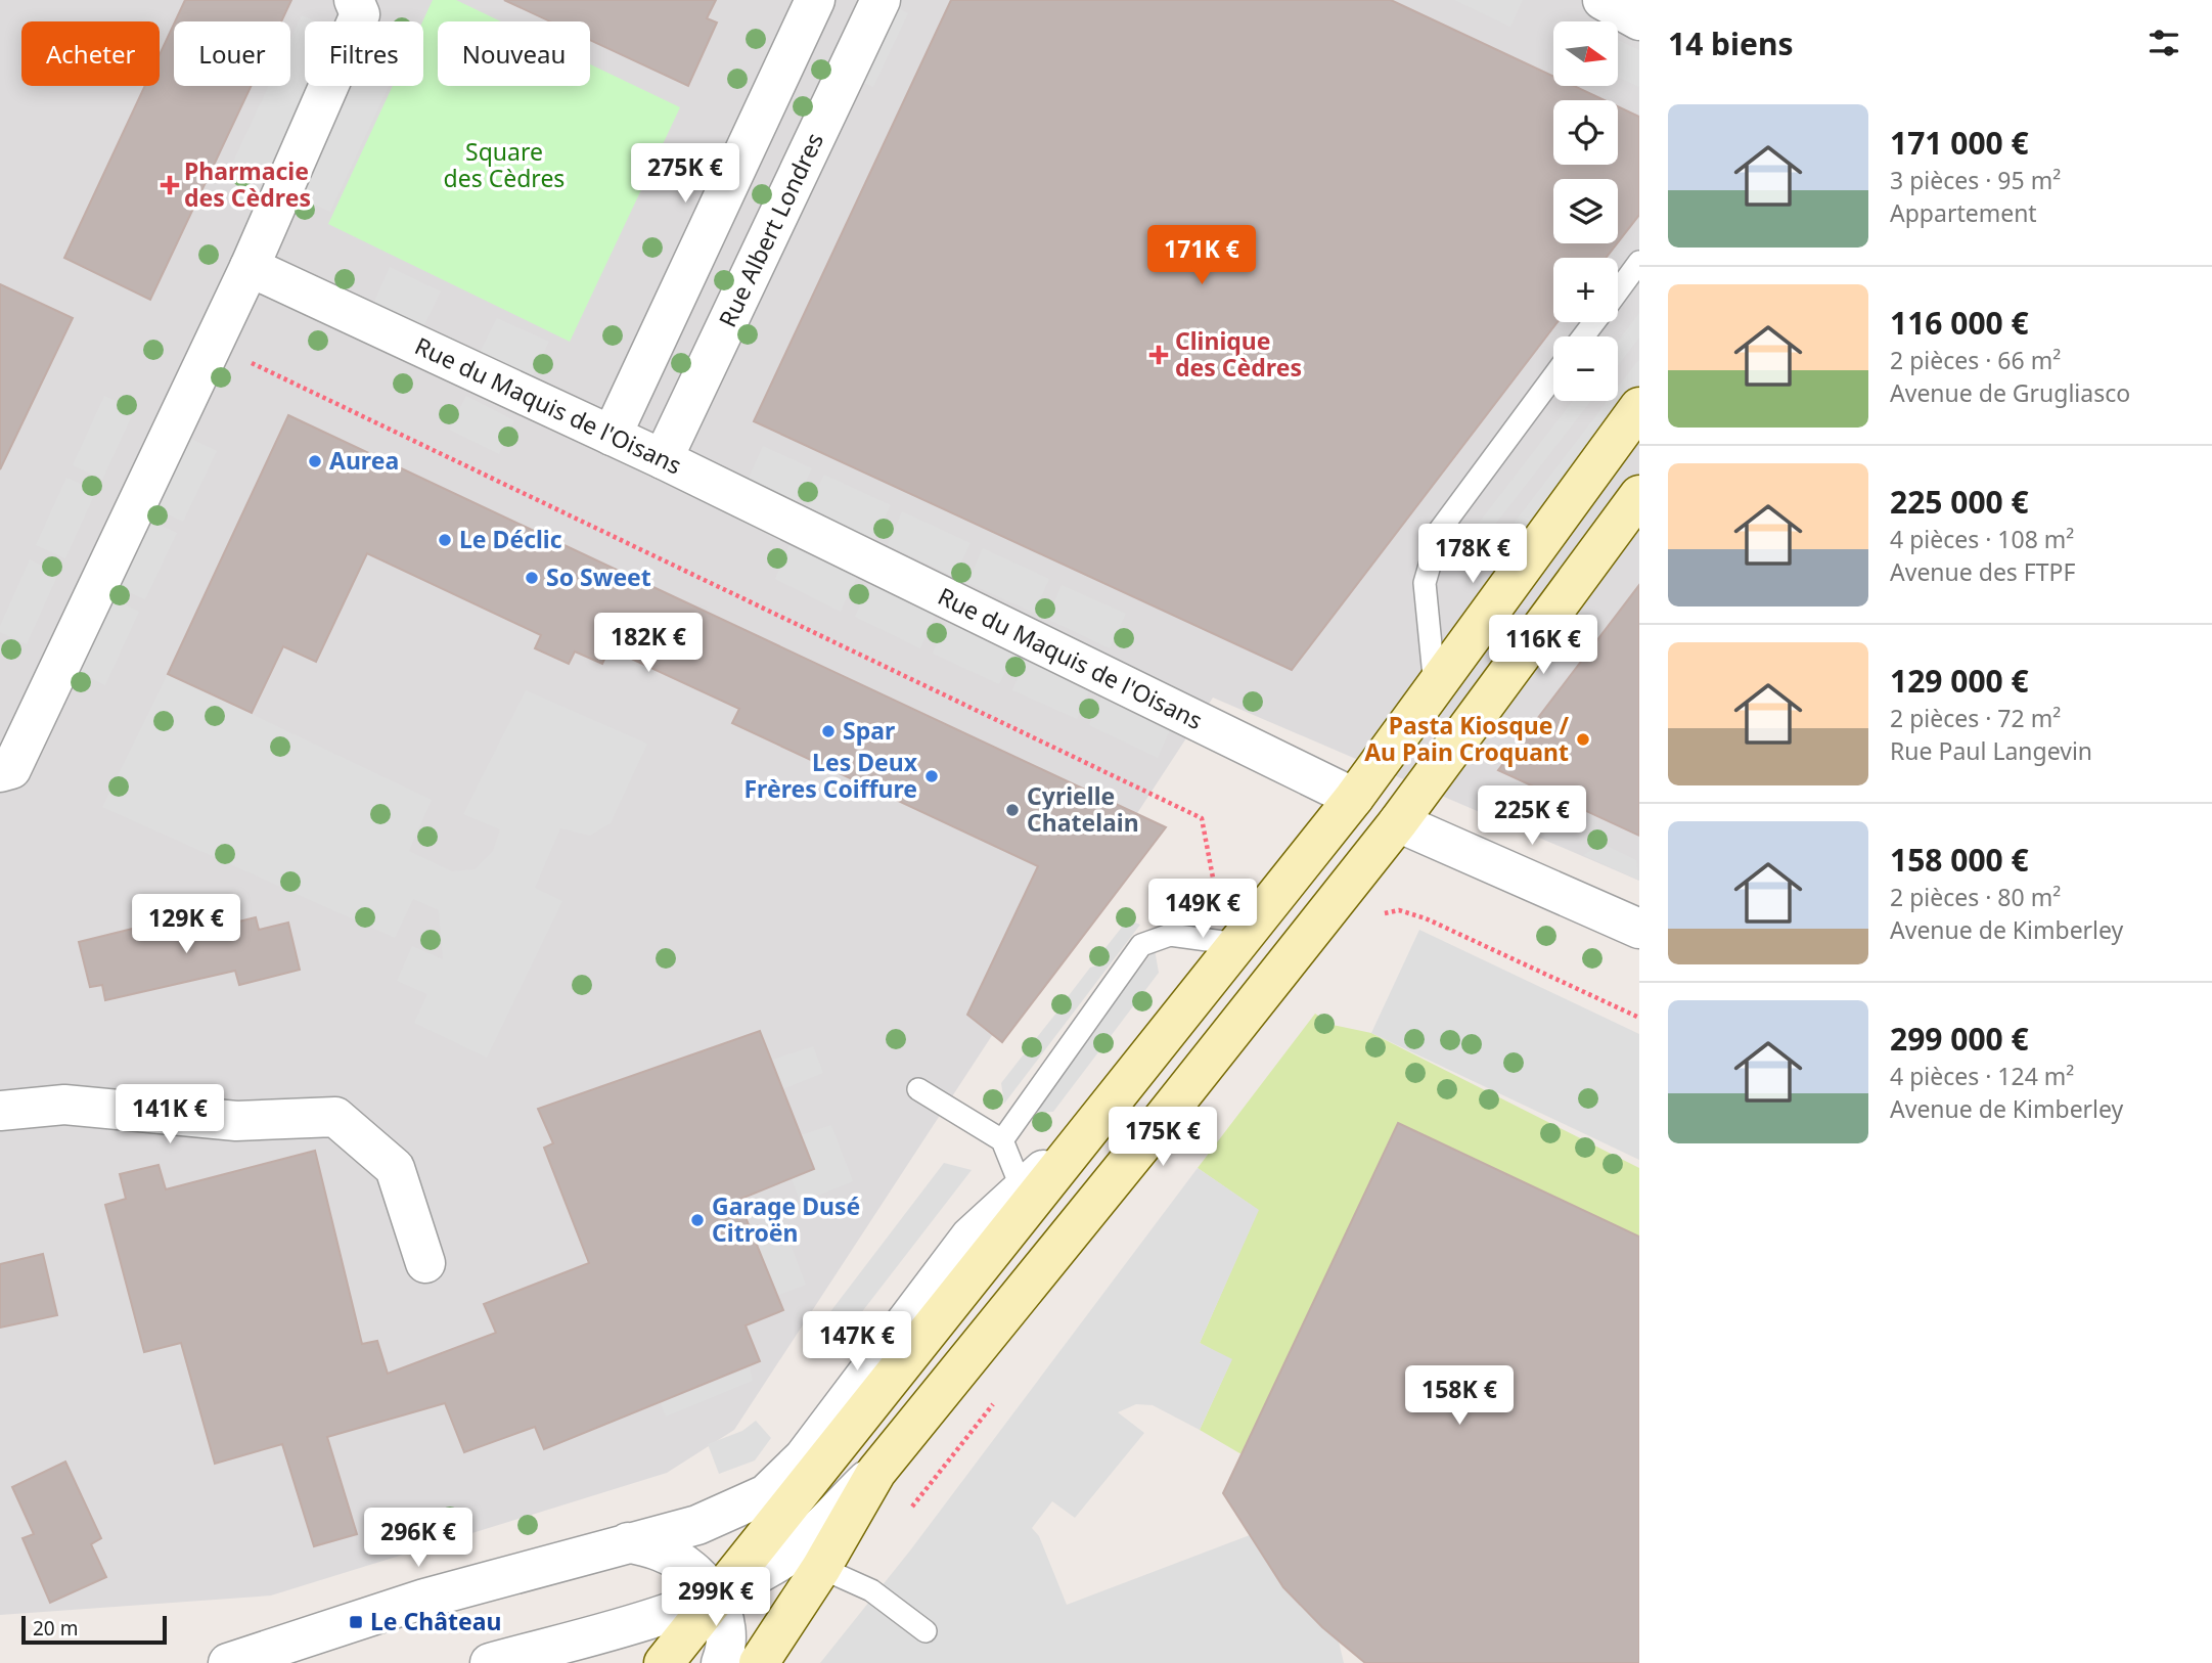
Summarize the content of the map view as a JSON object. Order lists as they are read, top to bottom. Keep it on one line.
{"streets":{"street":["Rue Albert Londres","Rue du Maquis de l'Oisans"]},"crossings":[["Rue Albert Londres","Rue du Maquis de l'Oisans"]],"parks":["Square des Cèdres"],"places":{"health":["Pharmacie des Cèdres","Clinique des Cèdres"],"other":["Aurea","Le Déclic","So Sweet","Spar","Pasta Kiosque / Au Pain Croquant","Les Deux Frères Coiffure","Cyrielle Chatelain","Garage Dusé Citroën"],"transit":["Le Château"]},"scale_bar":"20 m","north":"right","page":{"heading":"14 biens","map_buttons":["+","−"],"chip":["Acheter","Louer","Filtres","Nouveau"],"list":[{"name":"171 000 €","note":"3 pièces · 95 m² · Appartement"},{"name":"116 000 €","note":"2 pièces · 66 m² · Avenue de Grugliasco"},{"name":"225 000 €","note":"4 pièces · 108 m² · Avenue des FTPF"},{"name":"129 000 €","note":"2 pièces · 72 m² · Rue Paul Langevin"},{"name":"158 000 €","note":"2 pièces · 80 m² · Avenue de Kimberley"},{"name":"299 000 €","note":"4 pièces · 124 m² · Avenue de Kimberley"}],"price":["275K €","171K €","178K €","182K €","116K €","225K €","149K €","129K €","141K €","175K €","147K €","158K €","296K €","299K €"],"scale":"20 m"}}
